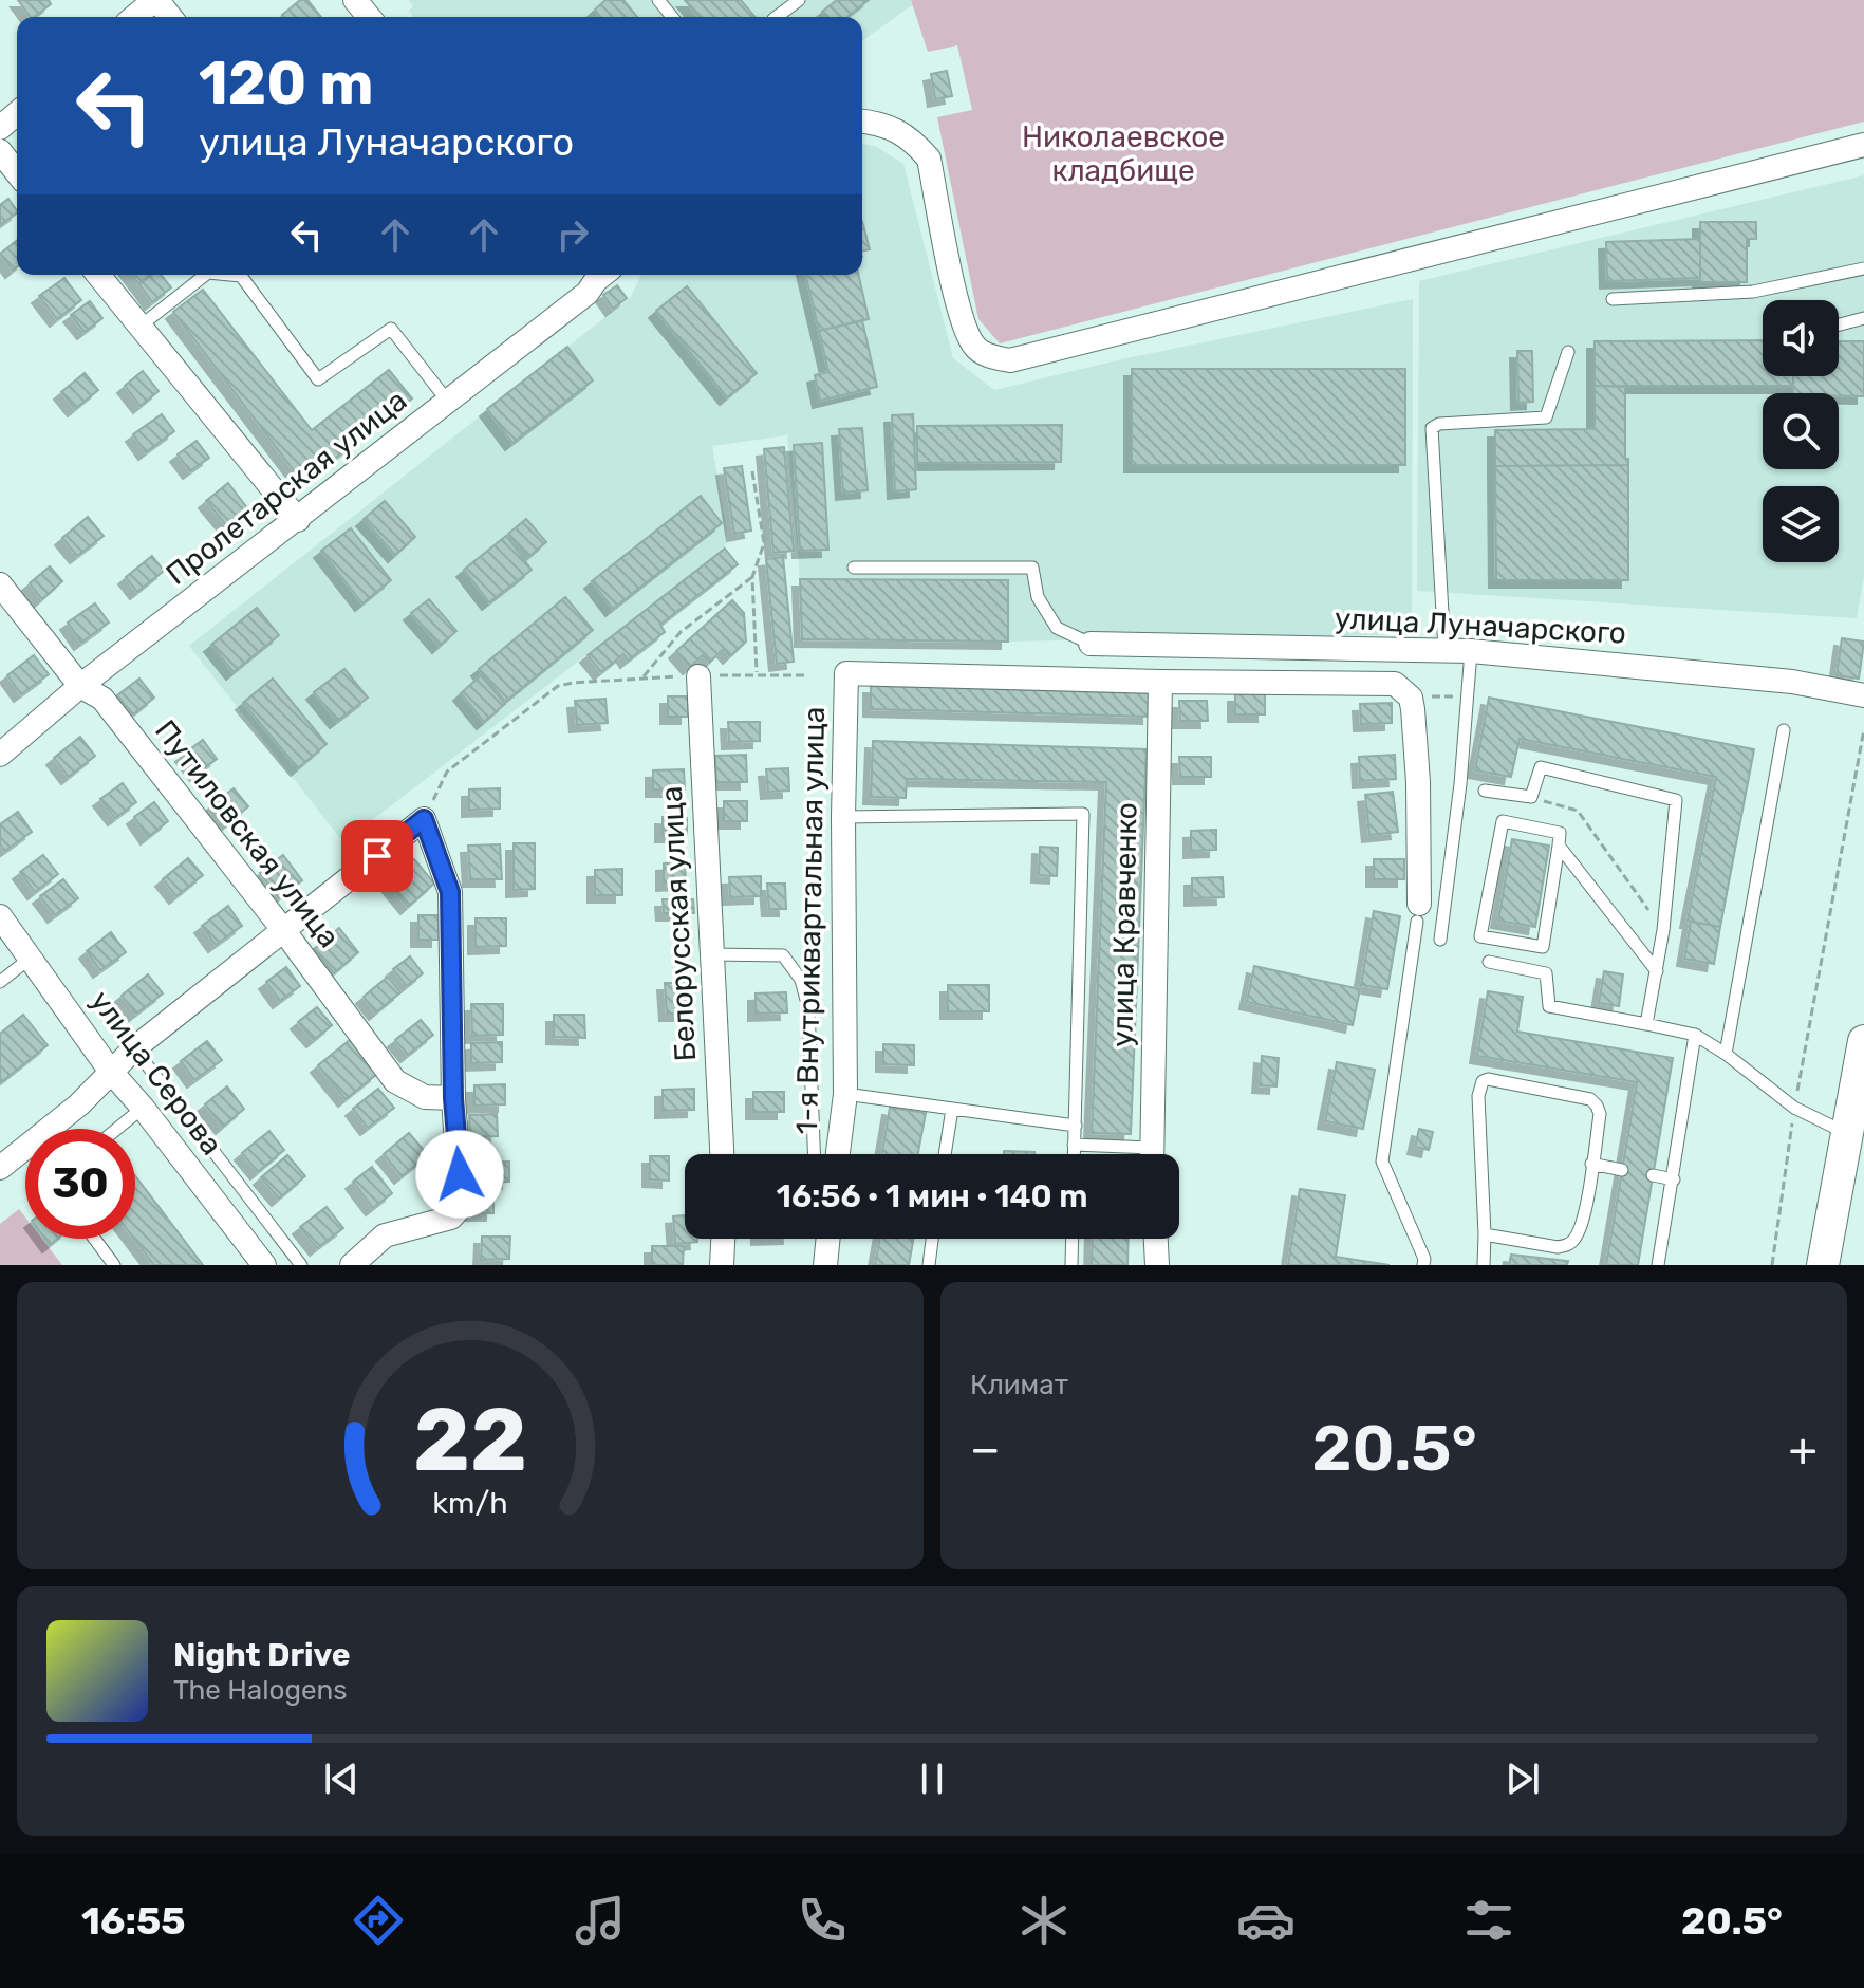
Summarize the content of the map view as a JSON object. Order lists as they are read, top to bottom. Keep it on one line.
{"streets":{"street":["Пролетарская улица","улица Луначарского","Путиловская улица","1-я Внутриквартальная улица","Белорусская улица","улица Кравченко","улица Серова"]},"crossings":[["Пролетарская улица","Путиловская улица"],["1-я Внутриквартальная улица","улица Кравченко"]],"parks":["Николаевское кладбище"],"page":{"turn":["120 m","улица Луначарского"],"limit":"30","trip":"16:56 · 1 мин · 140 m","tile":"Климат","heat":["−","20.5°","+"],"song":["Night Drive","The Halogens"],"tabs":["16:55","20.5°"],"gauge":["22","km/h"]}}
